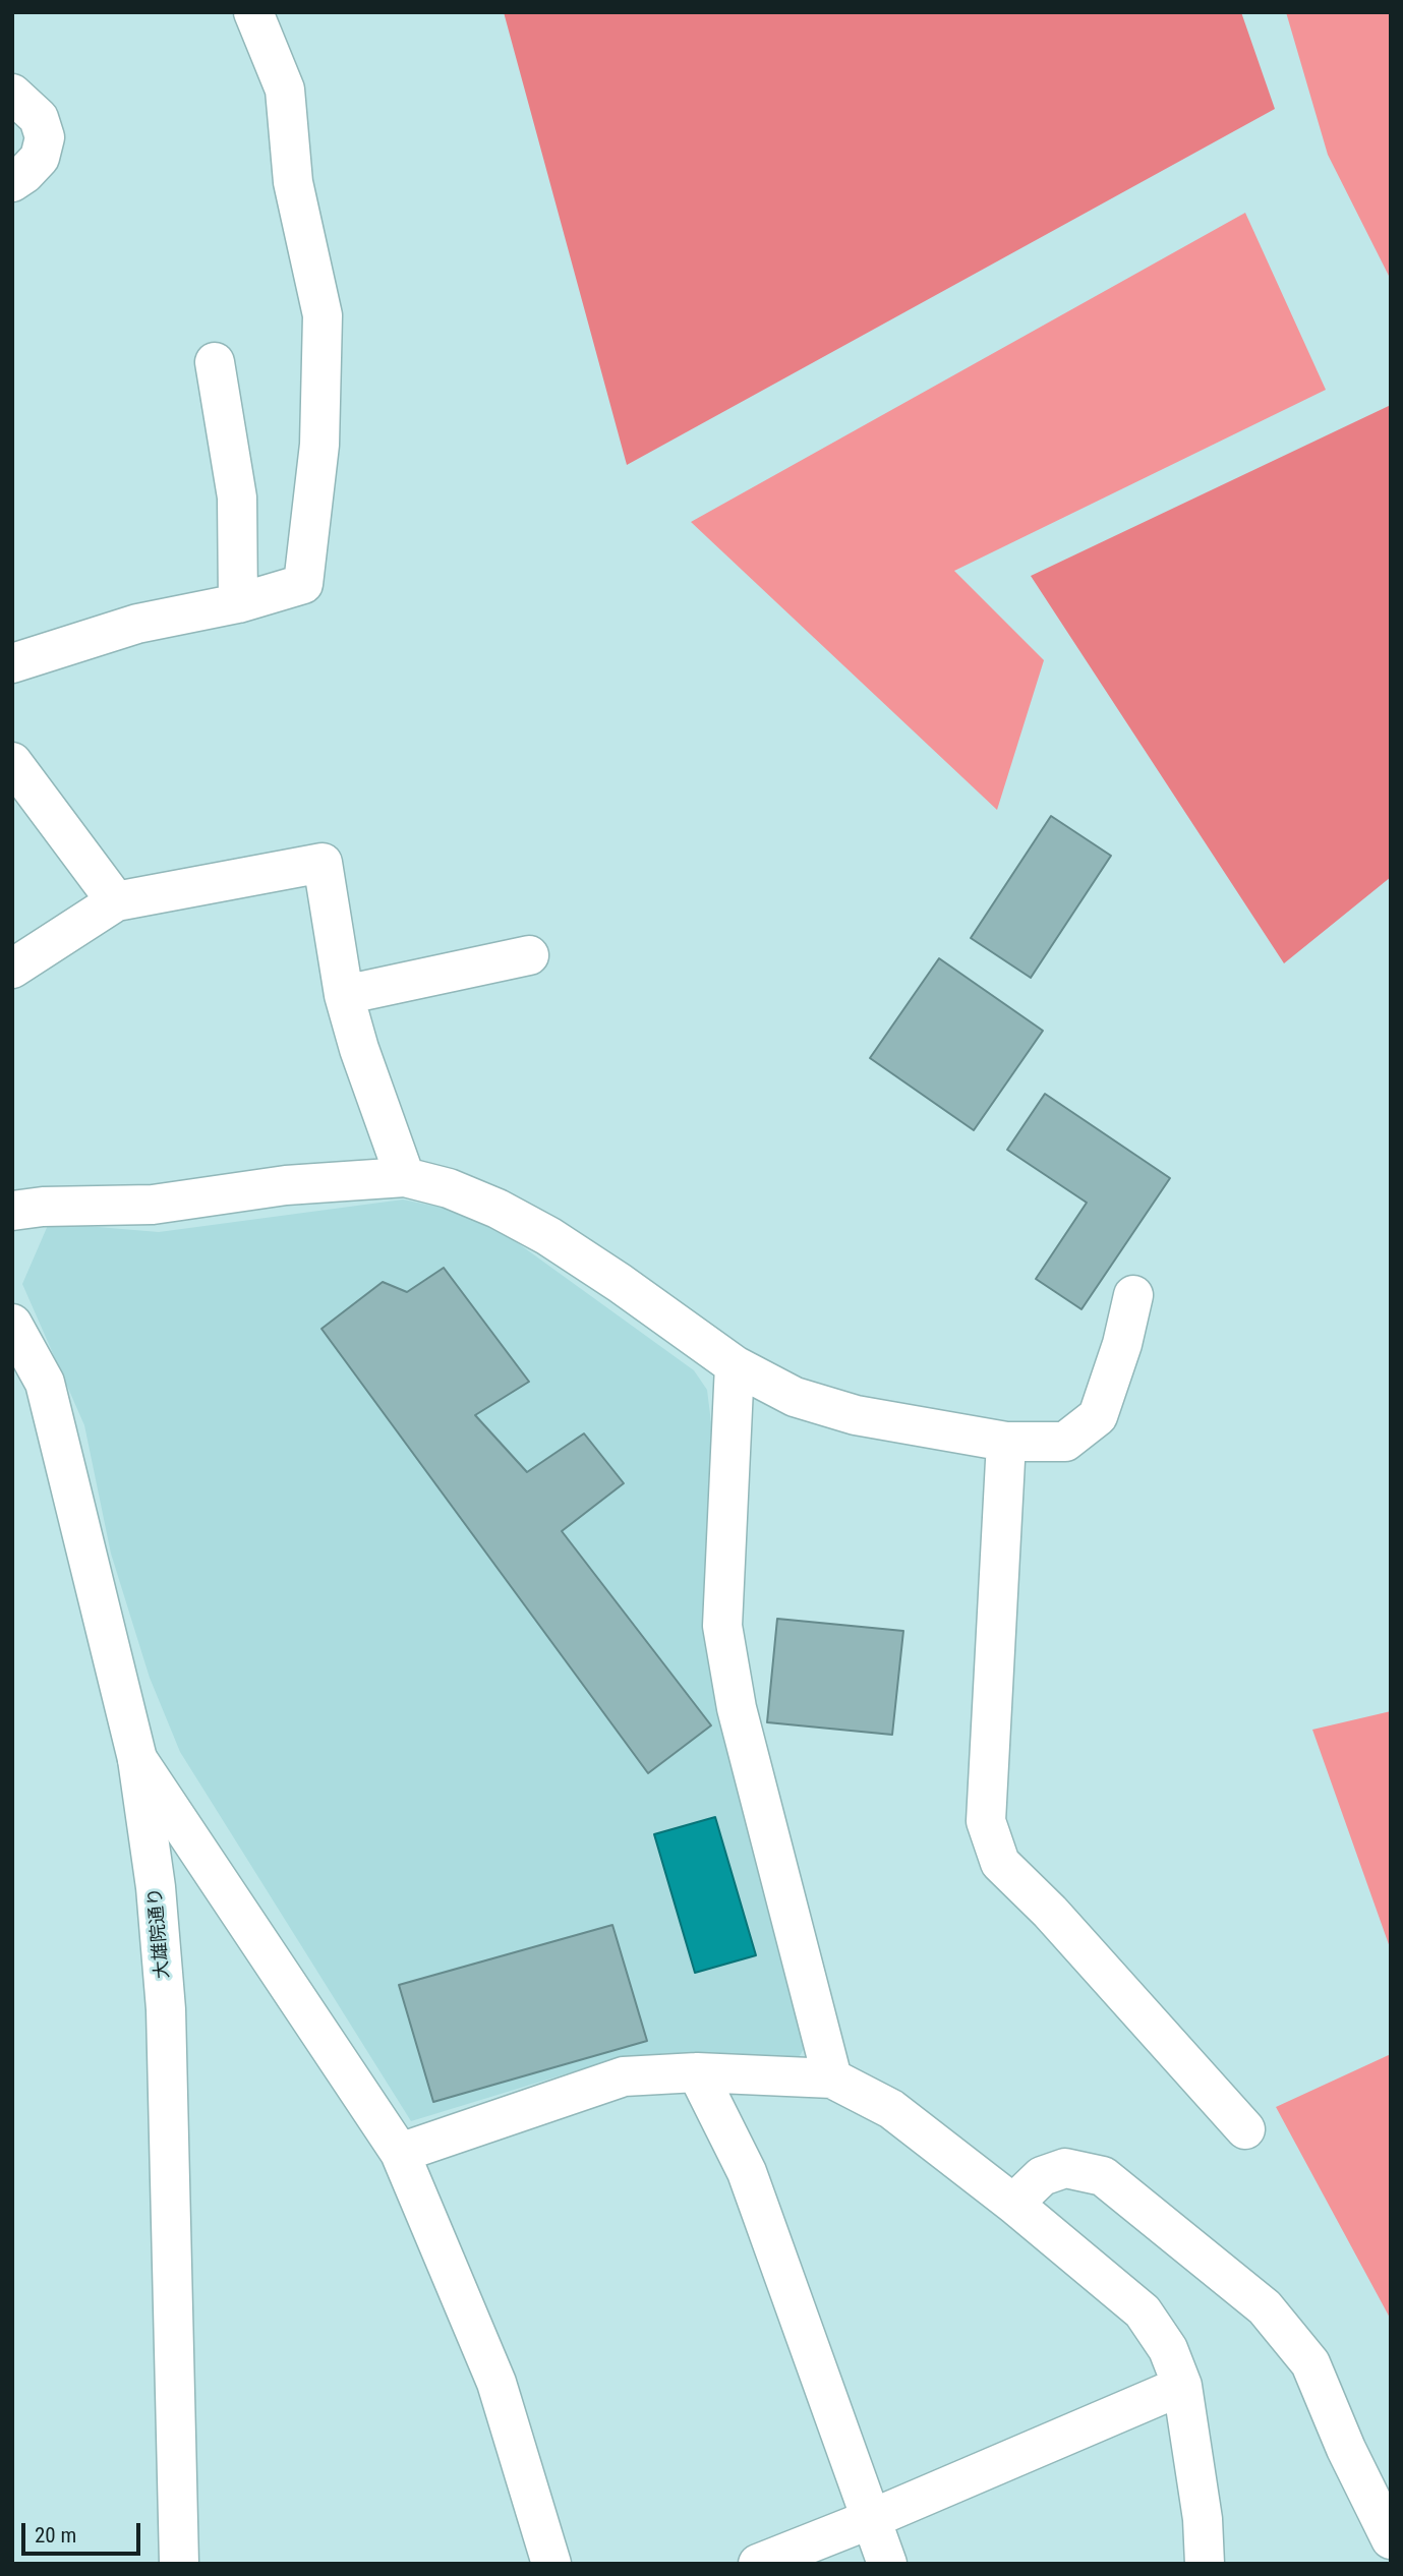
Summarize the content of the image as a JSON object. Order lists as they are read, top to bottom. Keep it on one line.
{"streets":{"street":["大雄院通り"]},"scale_bar":"20 m"}
